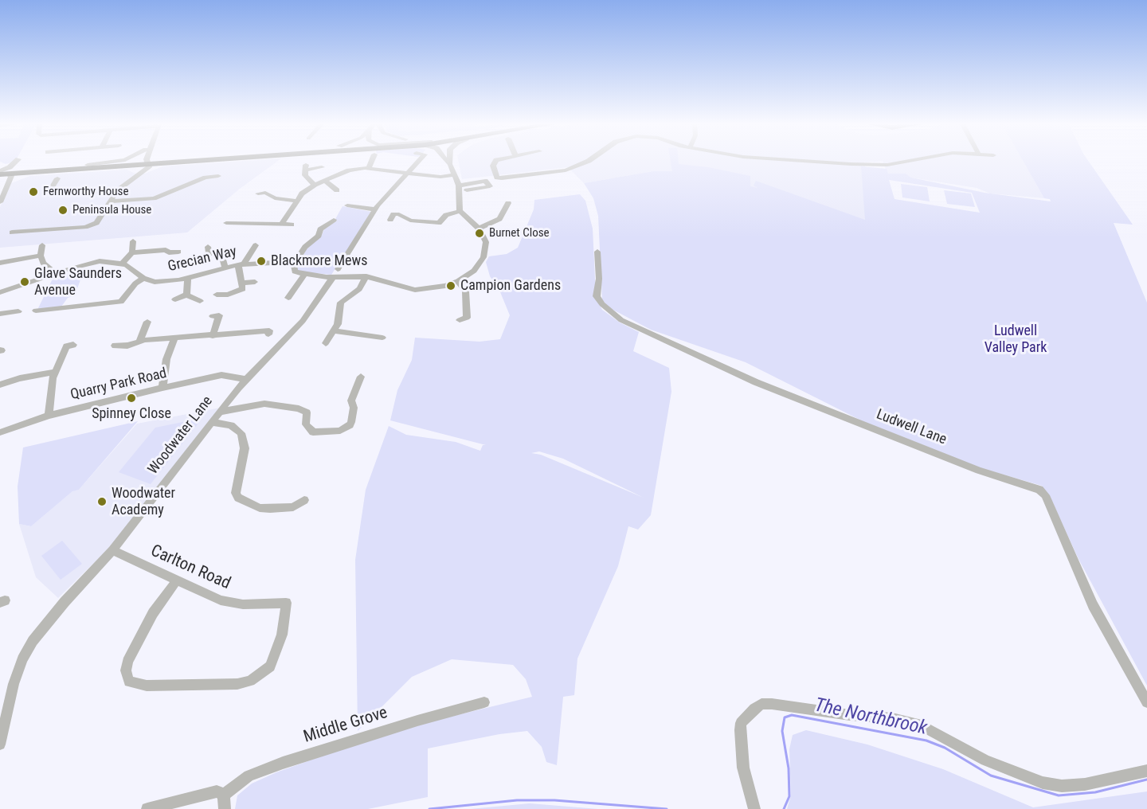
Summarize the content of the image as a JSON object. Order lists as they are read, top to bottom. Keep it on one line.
{"streets":{"street":["Grecian Way","Quarry Park Road","Ludwell Lane","Woodwater Lane","Carlton Road","Middle Grove"]},"crossings":[["Quarry Park Road","Woodwater Lane"],["Woodwater Lane","Carlton Road"]],"water":["The Northbrook"],"parks":["Ludwell Valley Park"],"places":["Fernworthy House","Peninsula House","Burnet Close","Blackmore Mews","Glave Saunders Avenue","Campion Gardens","Spinney Close","Woodwater Academy"]}
